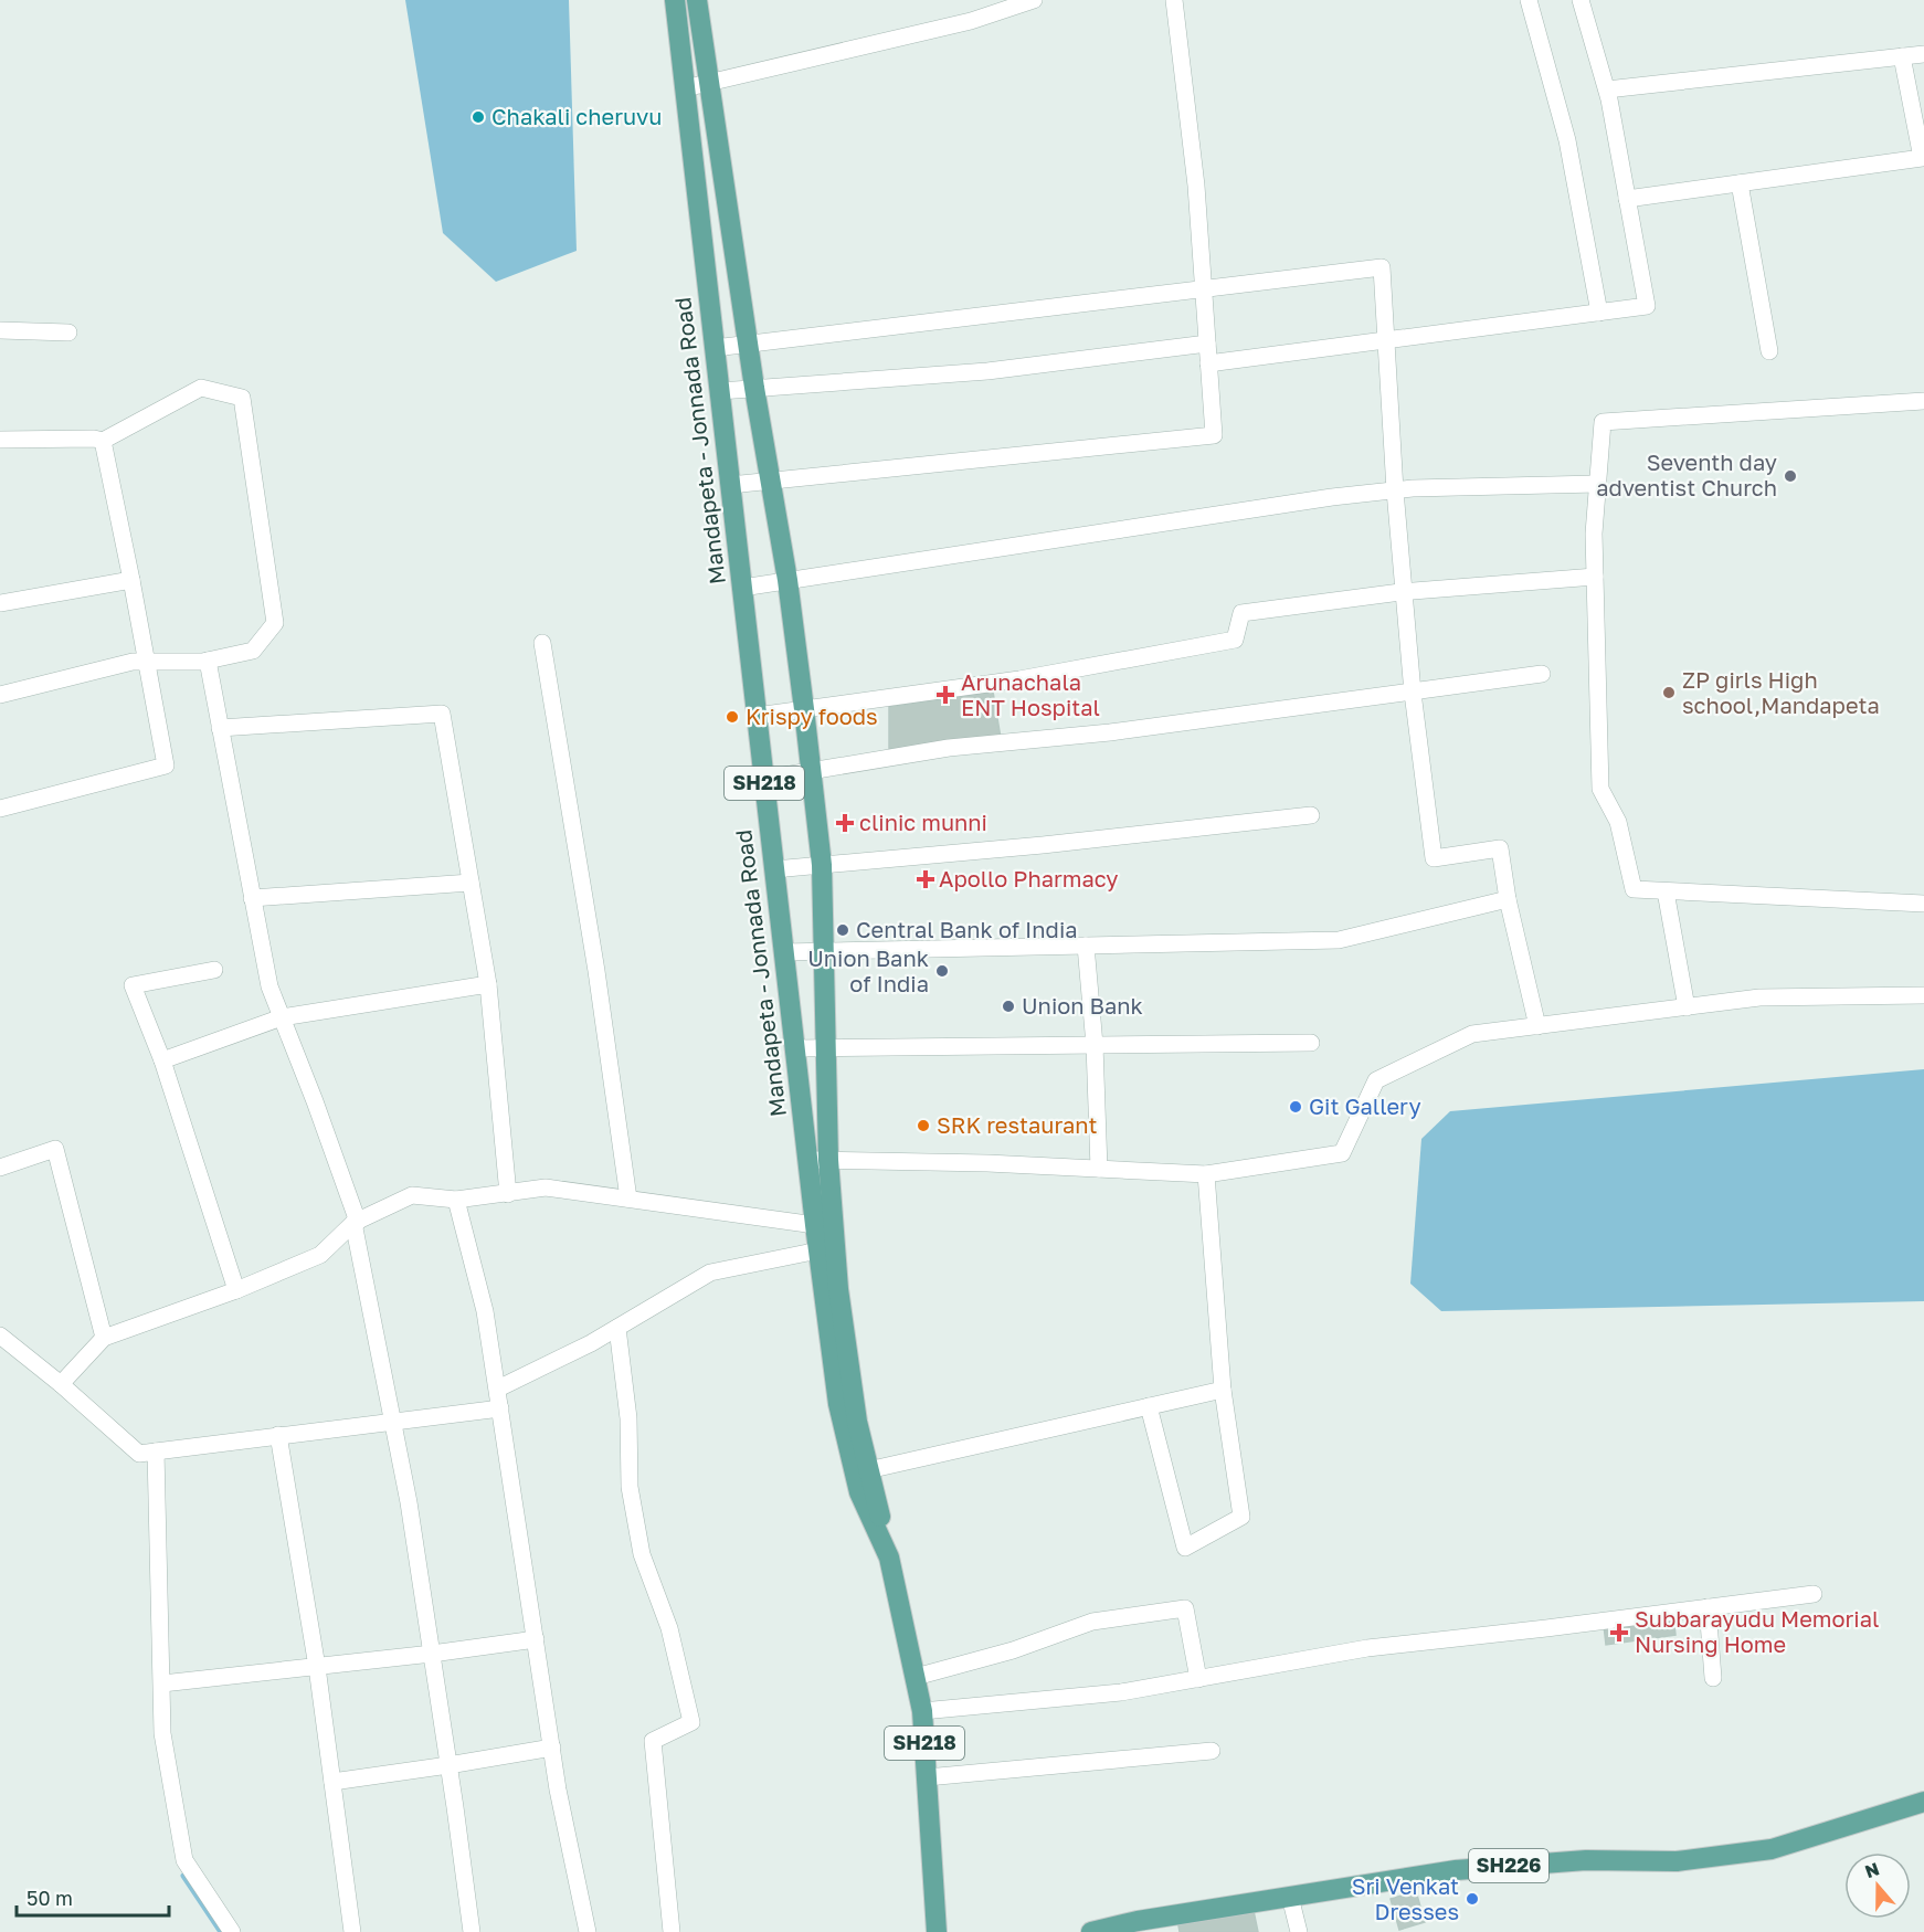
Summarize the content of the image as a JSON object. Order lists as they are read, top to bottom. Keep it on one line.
{"streets":{"main road":["Mandapeta - Jonnada Road","SH218","SH226"]},"crossings":[["Mandapeta - Jonnada Road","SH218"]],"places":{"other":["Chakali cheruvu","Seventh day adventist Church","ZP girls High school,Mandapeta","Krispy foods","Central Bank of India","Union Bank of India","Union Bank","Git Gallery","SRK restaurant","Sri Venkat Dresses"],"health":["Arunachala ENT Hospital","clinic munni","Apollo Pharmacy","Subbarayudu Memorial Nursing Home"]},"scale_bar":"50 m","north":"top"}
